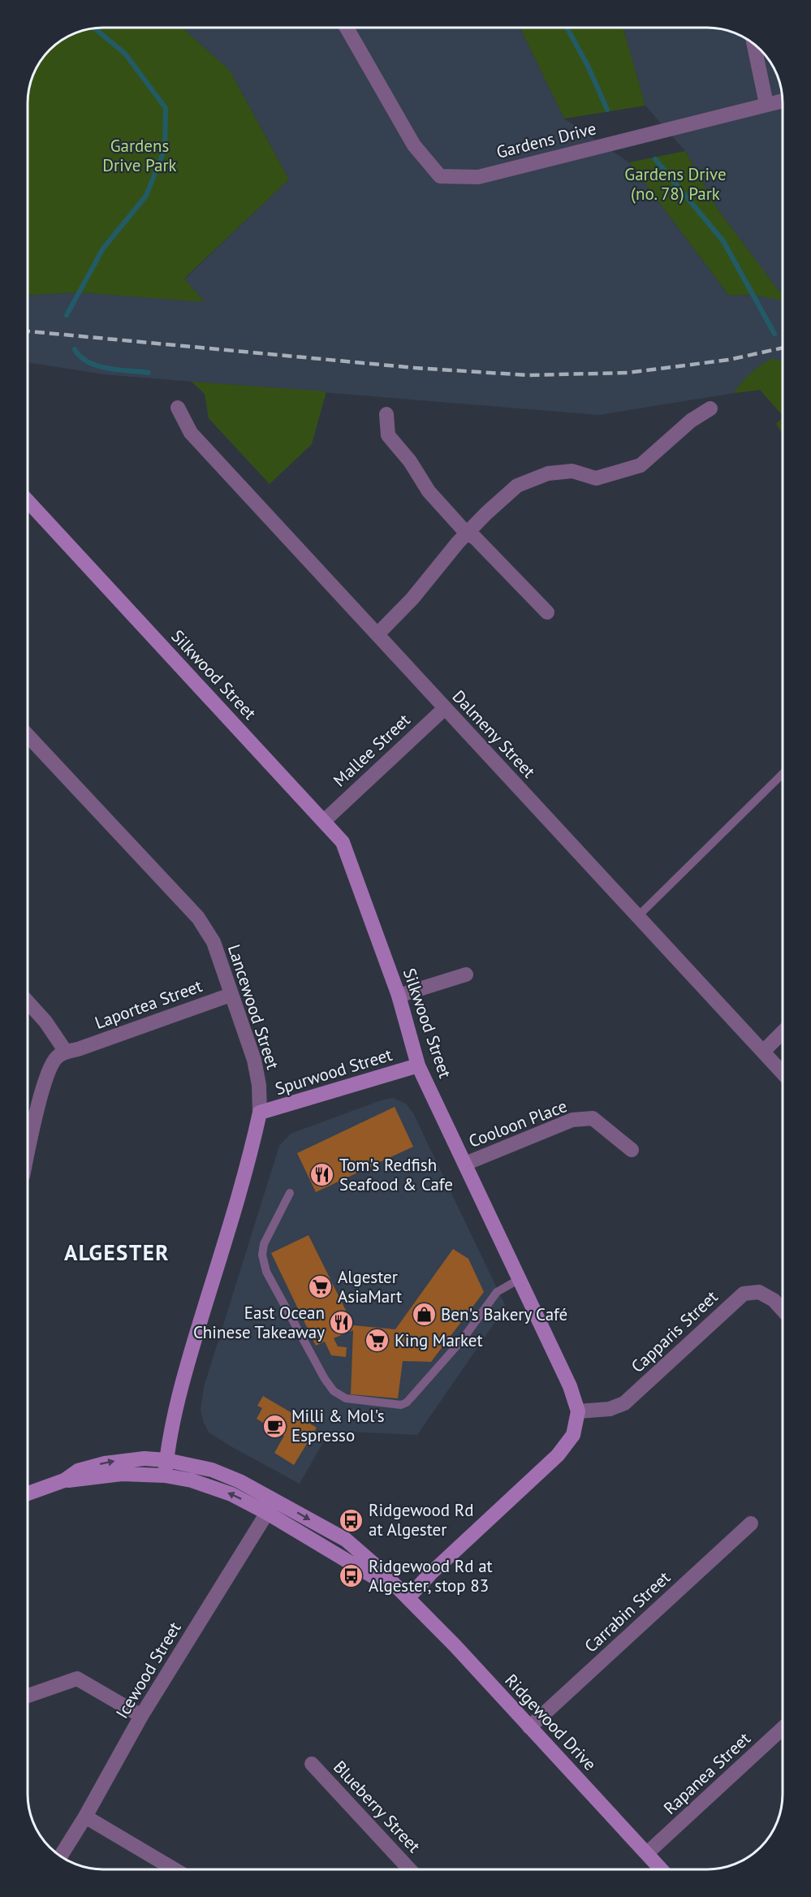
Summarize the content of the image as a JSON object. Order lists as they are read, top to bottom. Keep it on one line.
{"streets":{"street":["Gardens Drive","Silkwood Street","Dalmeny Street","Mallee Street","Laportea Street","Lancewood Street","Spurwood Street","Cooloon Place","Capparis Street","Carrabin Street","Icewood Street","Ridgewood Drive","Rapanea Street","Blueberry Street"]},"crossings":[["Silkwood Street","Mallee Street"],["Silkwood Street","Spurwood Street"],["Silkwood Street","Cooloon Place"],["Silkwood Street","Capparis Street"],["Silkwood Street","Ridgewood Drive"],["Dalmeny Street","Mallee Street"],["Laportea Street","Lancewood Street"],["Lancewood Street","Spurwood Street"],["Lancewood Street","Ridgewood Drive"],["Carrabin Street","Ridgewood Drive"],["Icewood Street","Ridgewood Drive"],["Ridgewood Drive","Rapanea Street"]],"districts":["ALGESTER"],"parks":["Gardens Drive Park","Gardens Drive (no. 78) Park"],"places":{"restaurant":["Tom's Redfish Seafood & Cafe","East Ocean Chinese Takeaway"],"supermarket":["Algester AsiaMart","King Market"],"shop":["Ben's Bakery Café"],"cafe":["Milli & Mol's Espresso"],"bus stop":["Ridgewood Rd at Algester","Ridgewood Rd at Algester, stop 83"]}}
